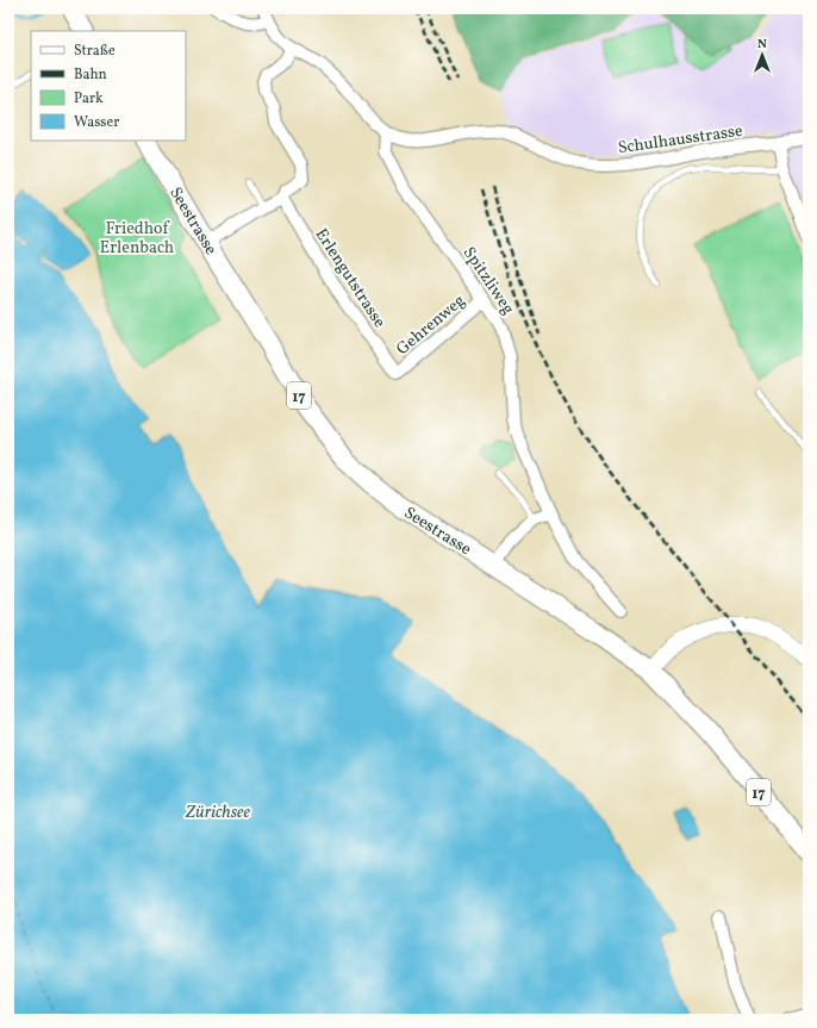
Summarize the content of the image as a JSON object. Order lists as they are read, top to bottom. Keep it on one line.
{"streets":{"main road":["Seestrasse","17"],"street":["Schulhausstrasse","Erlengutstrasse","Spitzliweg","Gehrenweg"]},"crossings":[["Schulhausstrasse","Spitzliweg"],["Erlengutstrasse","Gehrenweg"],["Spitzliweg","Gehrenweg"]],"water":["Zürichsee"],"parks":["Friedhof Erlenbach"],"legend":["Straße","Bahn","Park","Wasser"],"north":"top"}
